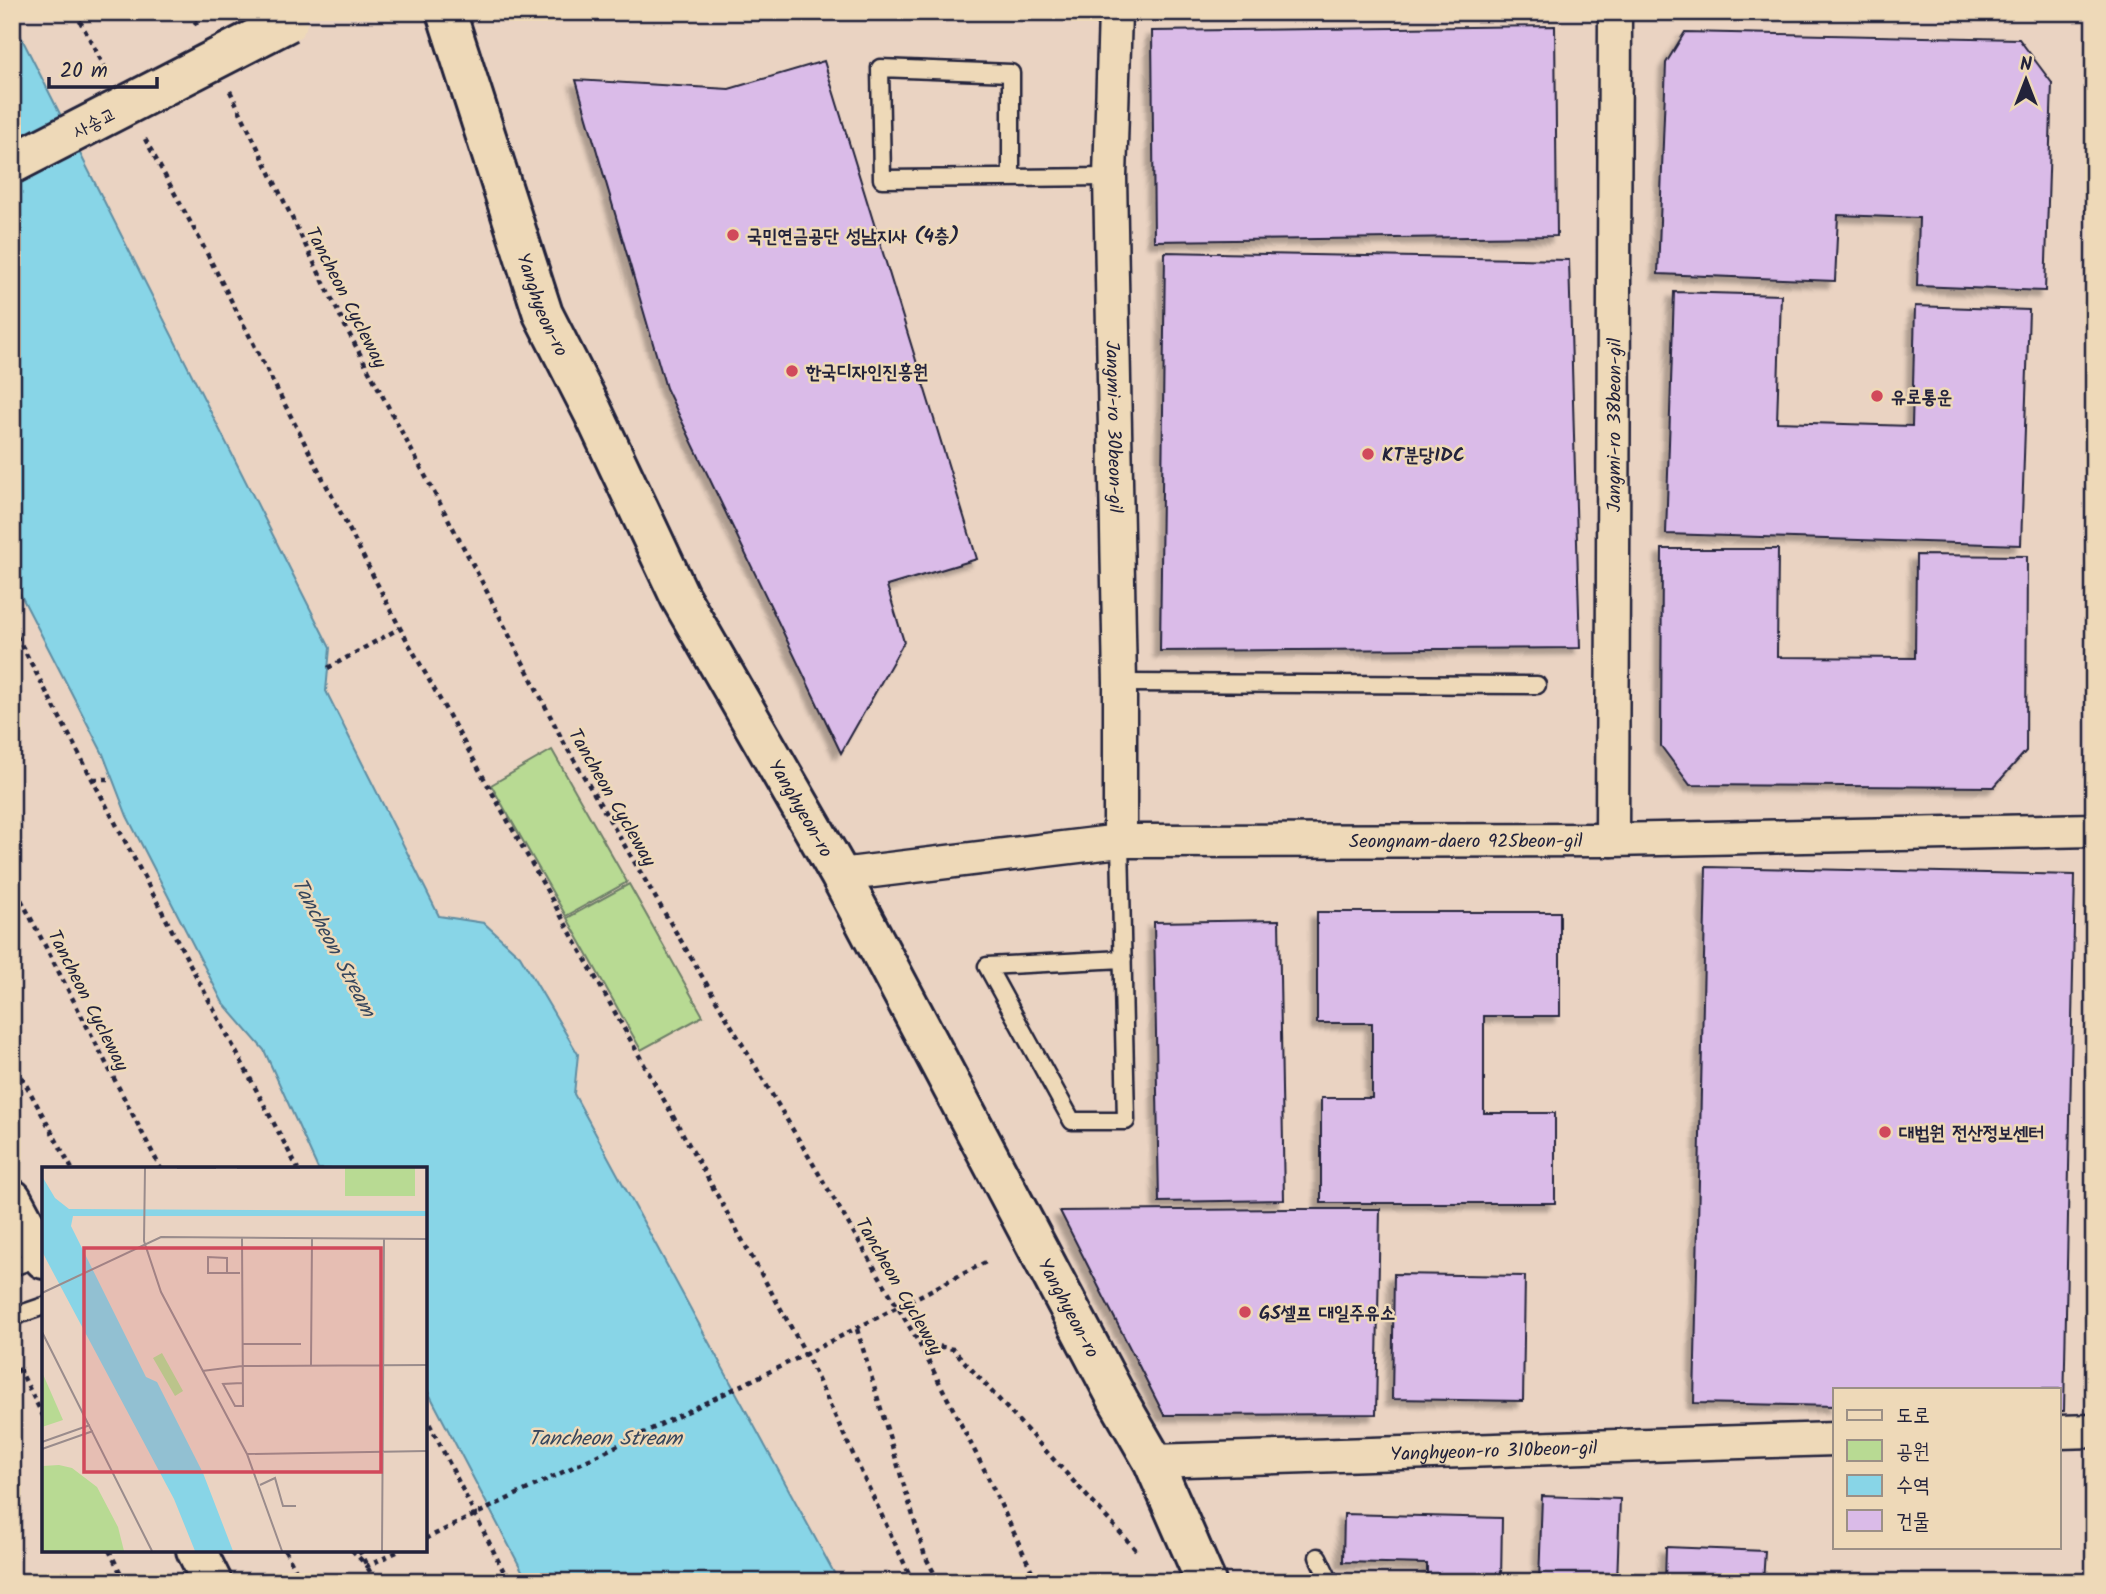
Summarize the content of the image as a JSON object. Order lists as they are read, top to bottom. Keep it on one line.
{"streets":{"main road":["사송교","Yanghyeon-ro"],"street":["Jangmi-ro 38beon-gil","Jangmi-ro 30beon-gil","Seongnam-daero 925beon-gil","Yanghyeon-ro 310beon-gil"],"path":["Tancheon Cycleway"]},"crossings":[["Yanghyeon-ro","Seongnam-daero 925beon-gil"],["Yanghyeon-ro","Yanghyeon-ro 310beon-gil"],["Jangmi-ro 38beon-gil","Seongnam-daero 925beon-gil"],["Jangmi-ro 30beon-gil","Seongnam-daero 925beon-gil"]],"water":["Tancheon Stream"],"places":["국민연금공단 성남지사 (4층)","한국디자인진흥원","유로통운","KT분당IDC","대법원 전산정보센터","GS셀프 대일주유소"],"legend":["도로","공원","수역","건물"],"scale_bar":"20 m","north":"top"}
